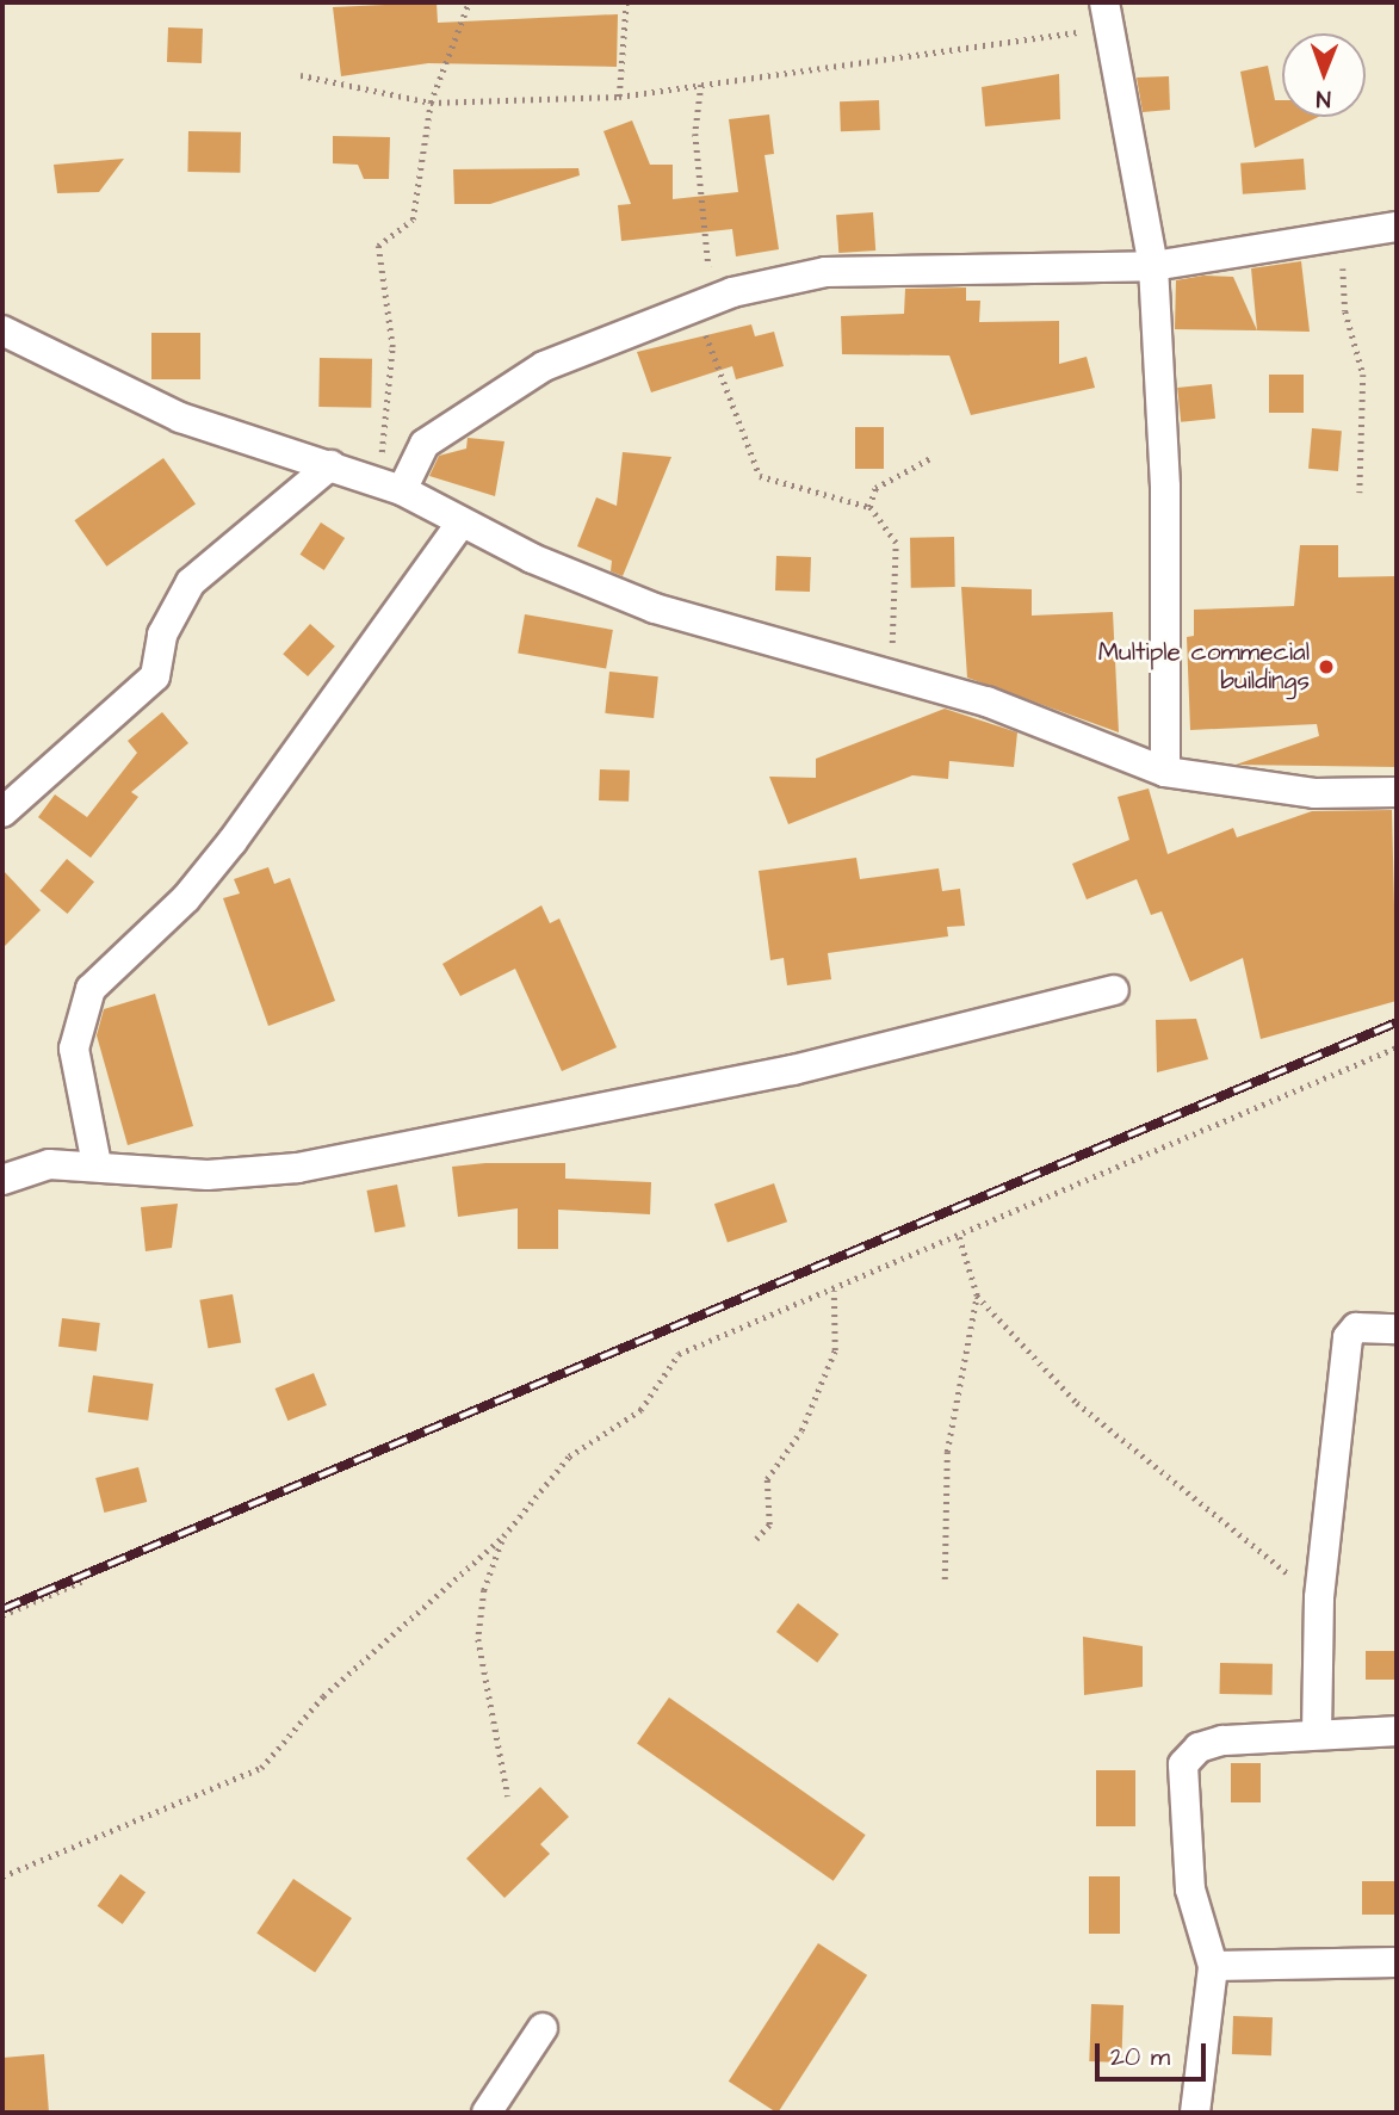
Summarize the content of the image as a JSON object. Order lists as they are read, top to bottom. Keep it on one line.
{"places":["Multiple commecial buildings"],"scale_bar":"20 m","north":"bottom"}
